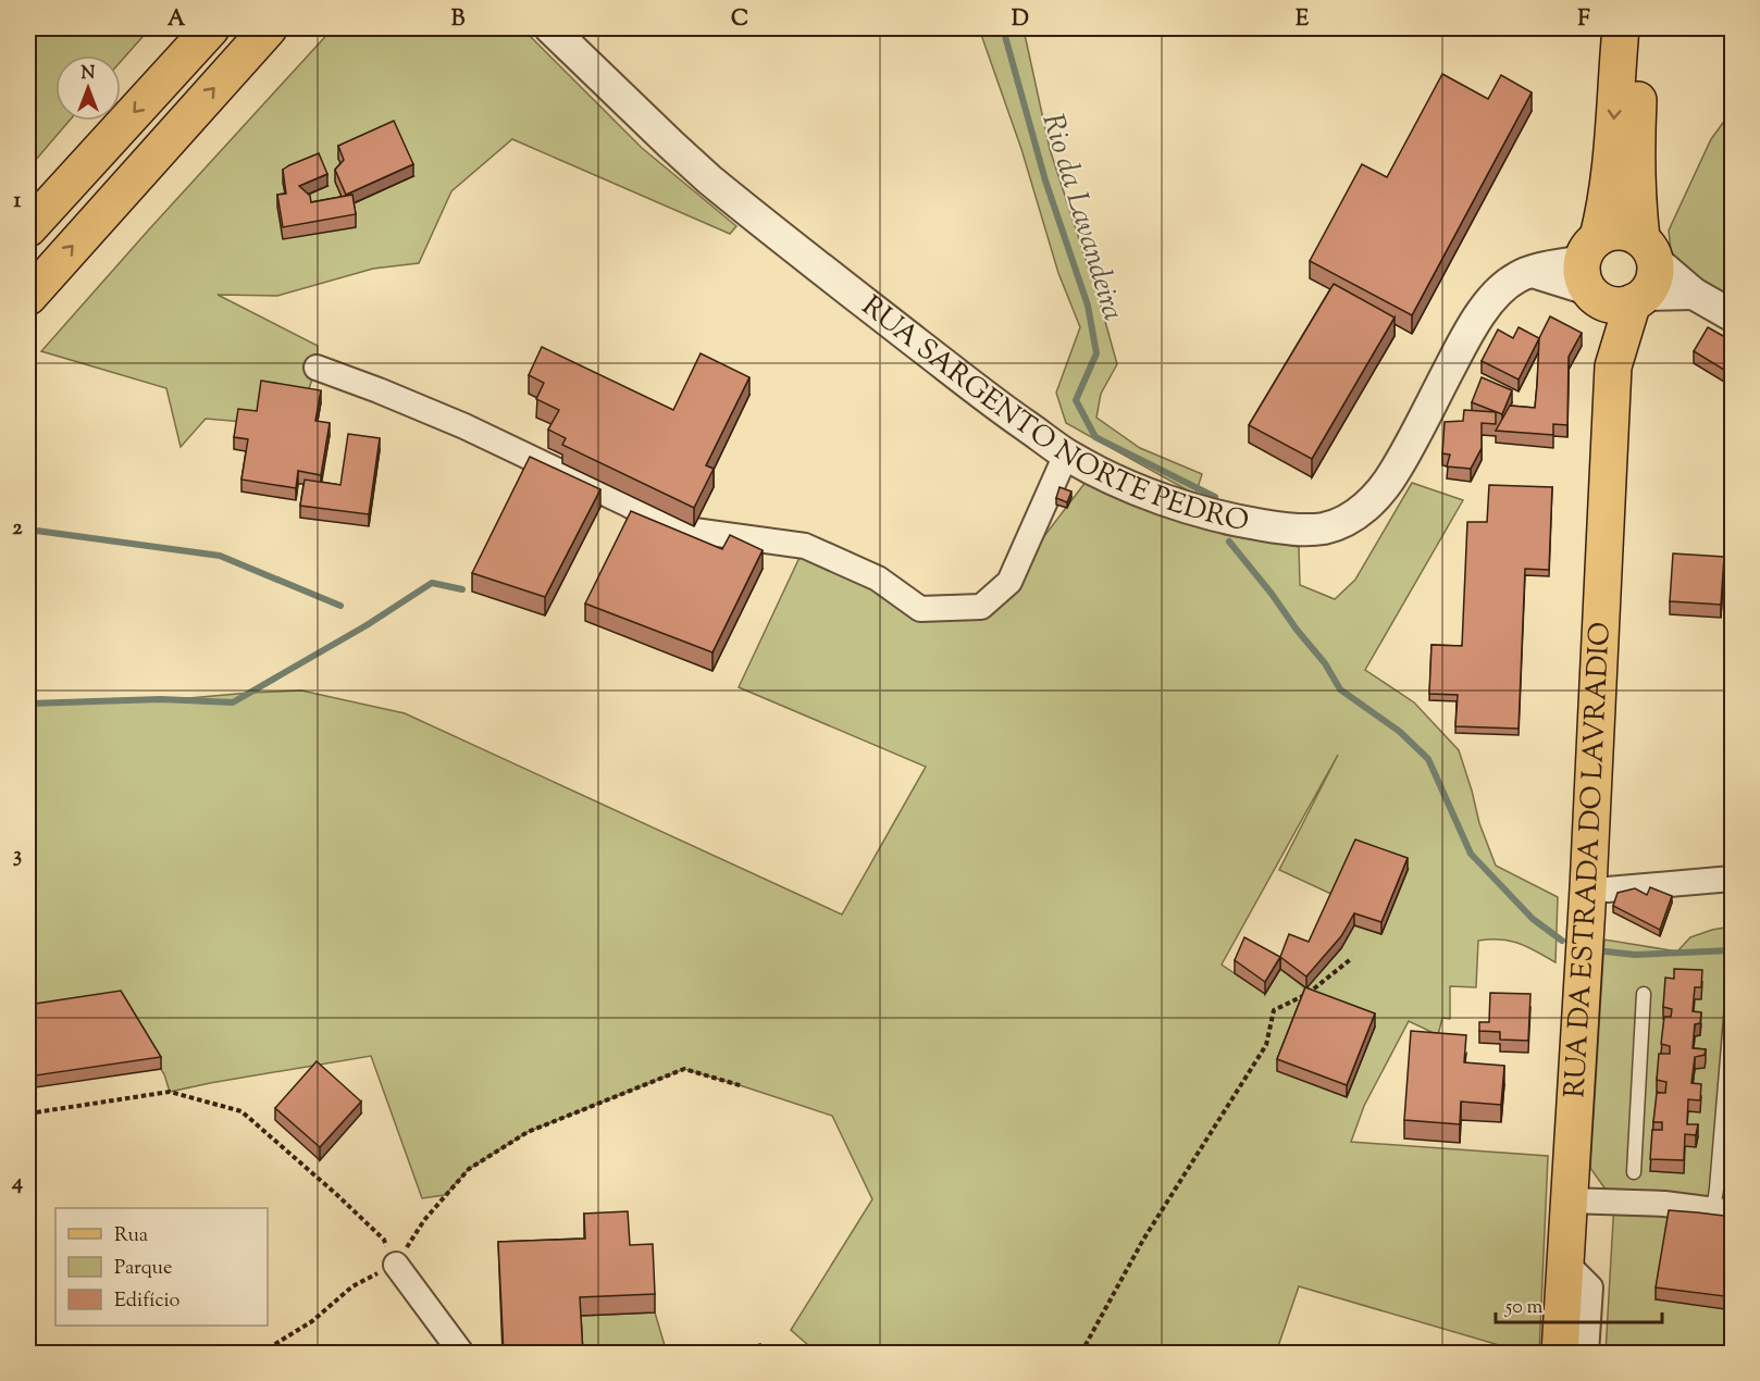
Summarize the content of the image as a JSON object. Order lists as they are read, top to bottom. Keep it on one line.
{"streets":{"main road":["RUA DA ESTRADA DO LAVRADIO"],"street":["RUA SARGENTO NORTE PEDRO"]},"crossings":[["RUA SARGENTO NORTE PEDRO","RUA DA ESTRADA DO LAVRADIO"]],"water":["Rio da Lavandeira"],"legend":["Rua","Parque","Edifício"],"scale_bar":"50 m","north":"top","grid":{"columns":["A","B","C","D","E","F"],"rows":["1","2","3","4"]}}
